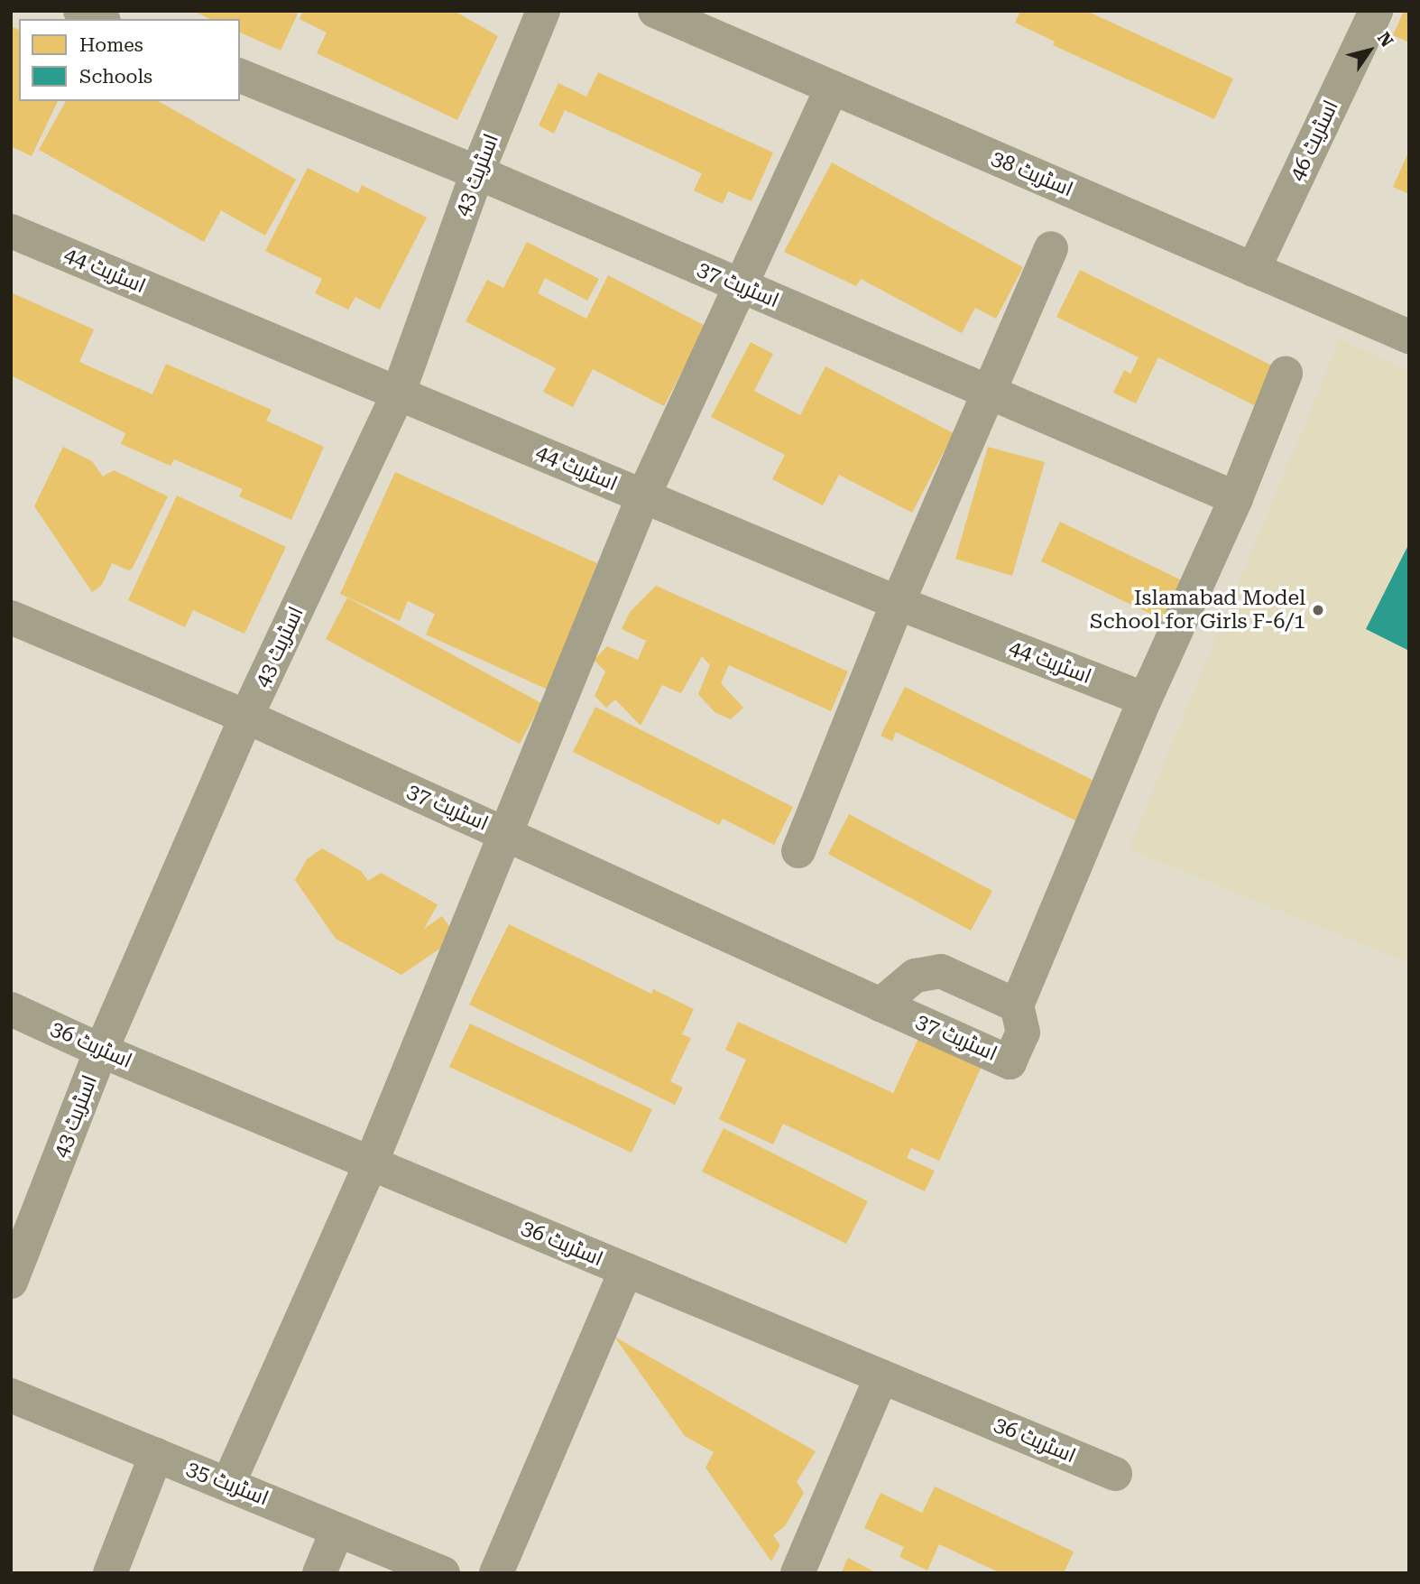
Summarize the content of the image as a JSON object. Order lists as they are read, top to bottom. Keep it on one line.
{"streets":{"street":["اسٹریٹ 46","اسٹریٹ 38","اسٹریٹ 43","اسٹریٹ 44","اسٹریٹ 37","اسٹریٹ 36","اسٹریٹ 35"]},"crossings":[["اسٹریٹ 46","اسٹریٹ 38"],["اسٹریٹ 43","اسٹریٹ 44"],["اسٹریٹ 43","اسٹریٹ 37"],["اسٹریٹ 43","اسٹریٹ 36"]],"places":["Islamabad Model School for Girls F-6/1"],"legend":["Homes","Schools"],"north":"top right"}
